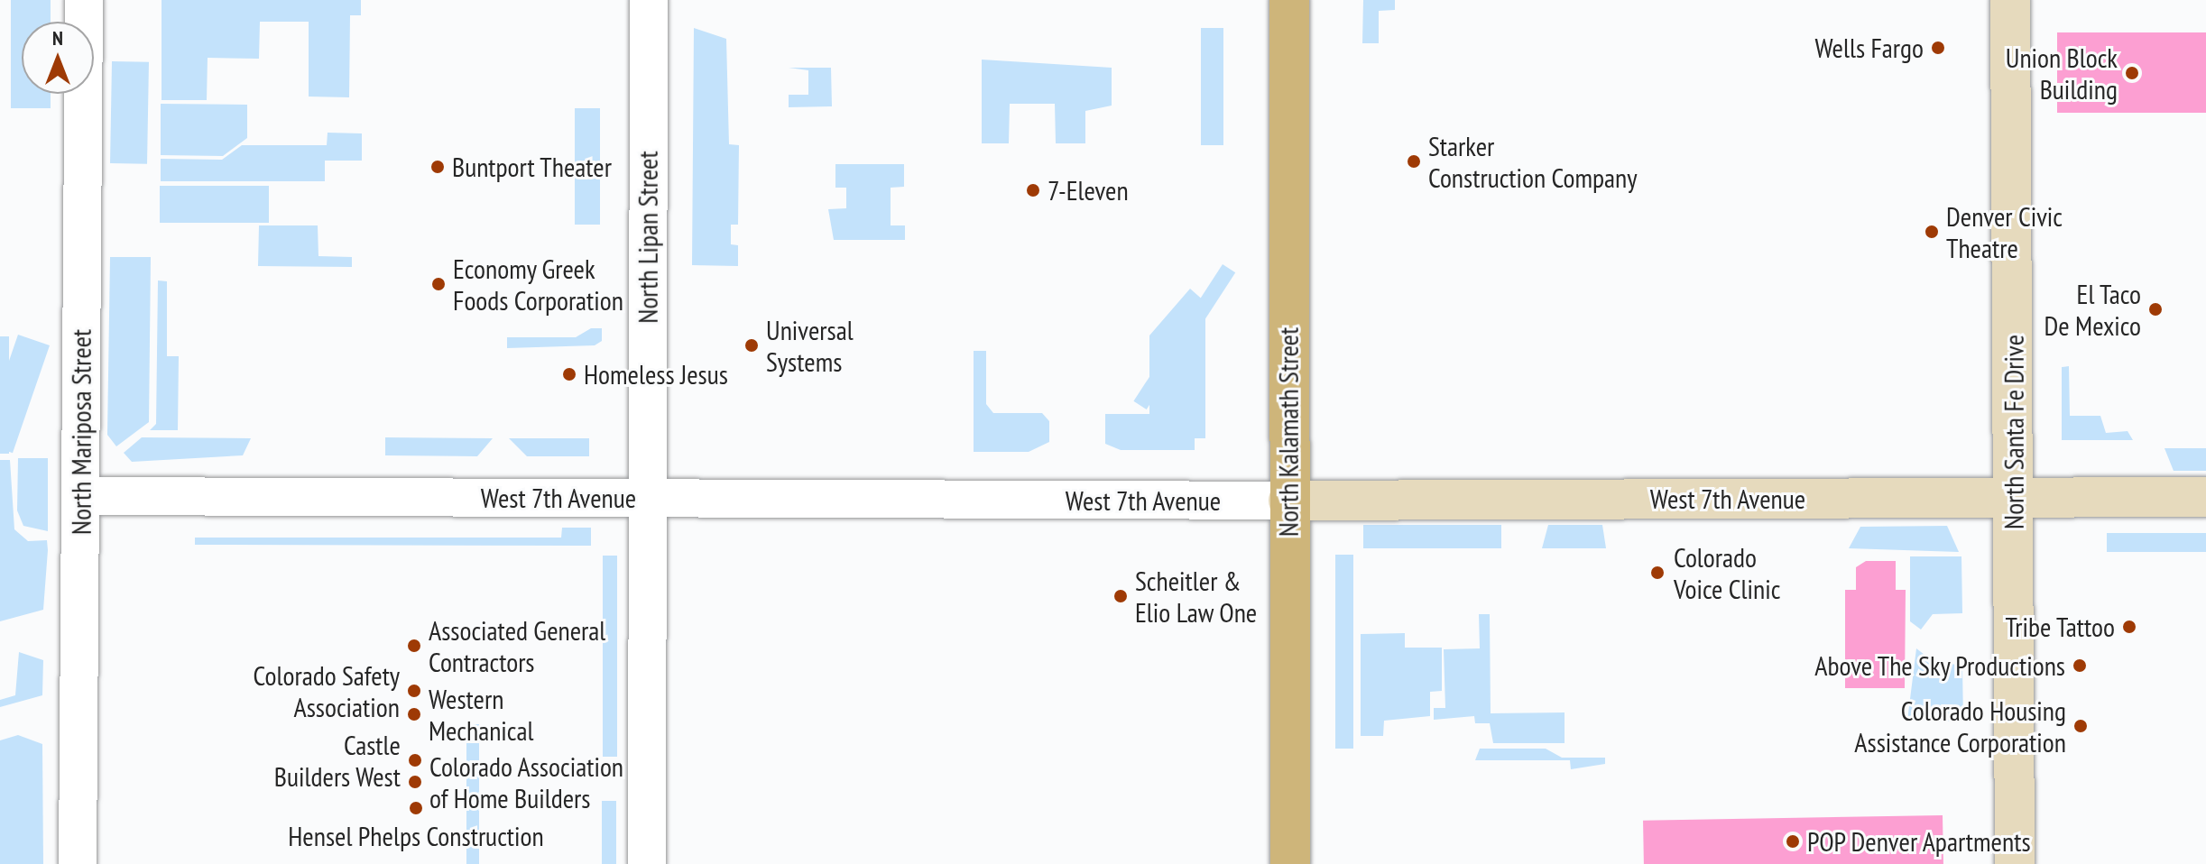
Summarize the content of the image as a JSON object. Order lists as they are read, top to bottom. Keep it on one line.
{"streets":{"main road":["North Kalamath Street"],"street":["North Lipan Street","North Mariposa Street","North Santa Fe Drive","West 7th Avenue"]},"crossings":[["North Lipan Street","West 7th Avenue"],["North Mariposa Street","West 7th Avenue"],["North Kalamath Street","West 7th Avenue"],["North Santa Fe Drive","West 7th Avenue"]],"places":["Wells Fargo","Union Block Building","Starker Construction Company","Buntport Theater","7-Eleven","Denver Civic Theatre","Economy Greek Foods Corporation","El Taco De Mexico","Universal Systems","Homeless Jesus","Colorado Voice Clinic","Scheitler & Elio Law One","Tribe Tattoo","Associated General Contractors","Above The Sky Productions","Colorado Safety Association","Western Mechanical","Colorado Housing Assistance Corporation","Castle Builders West","Colorado Association of Home Builders","Hensel Phelps Construction","POP Denver Apartments"],"north":"top"}
